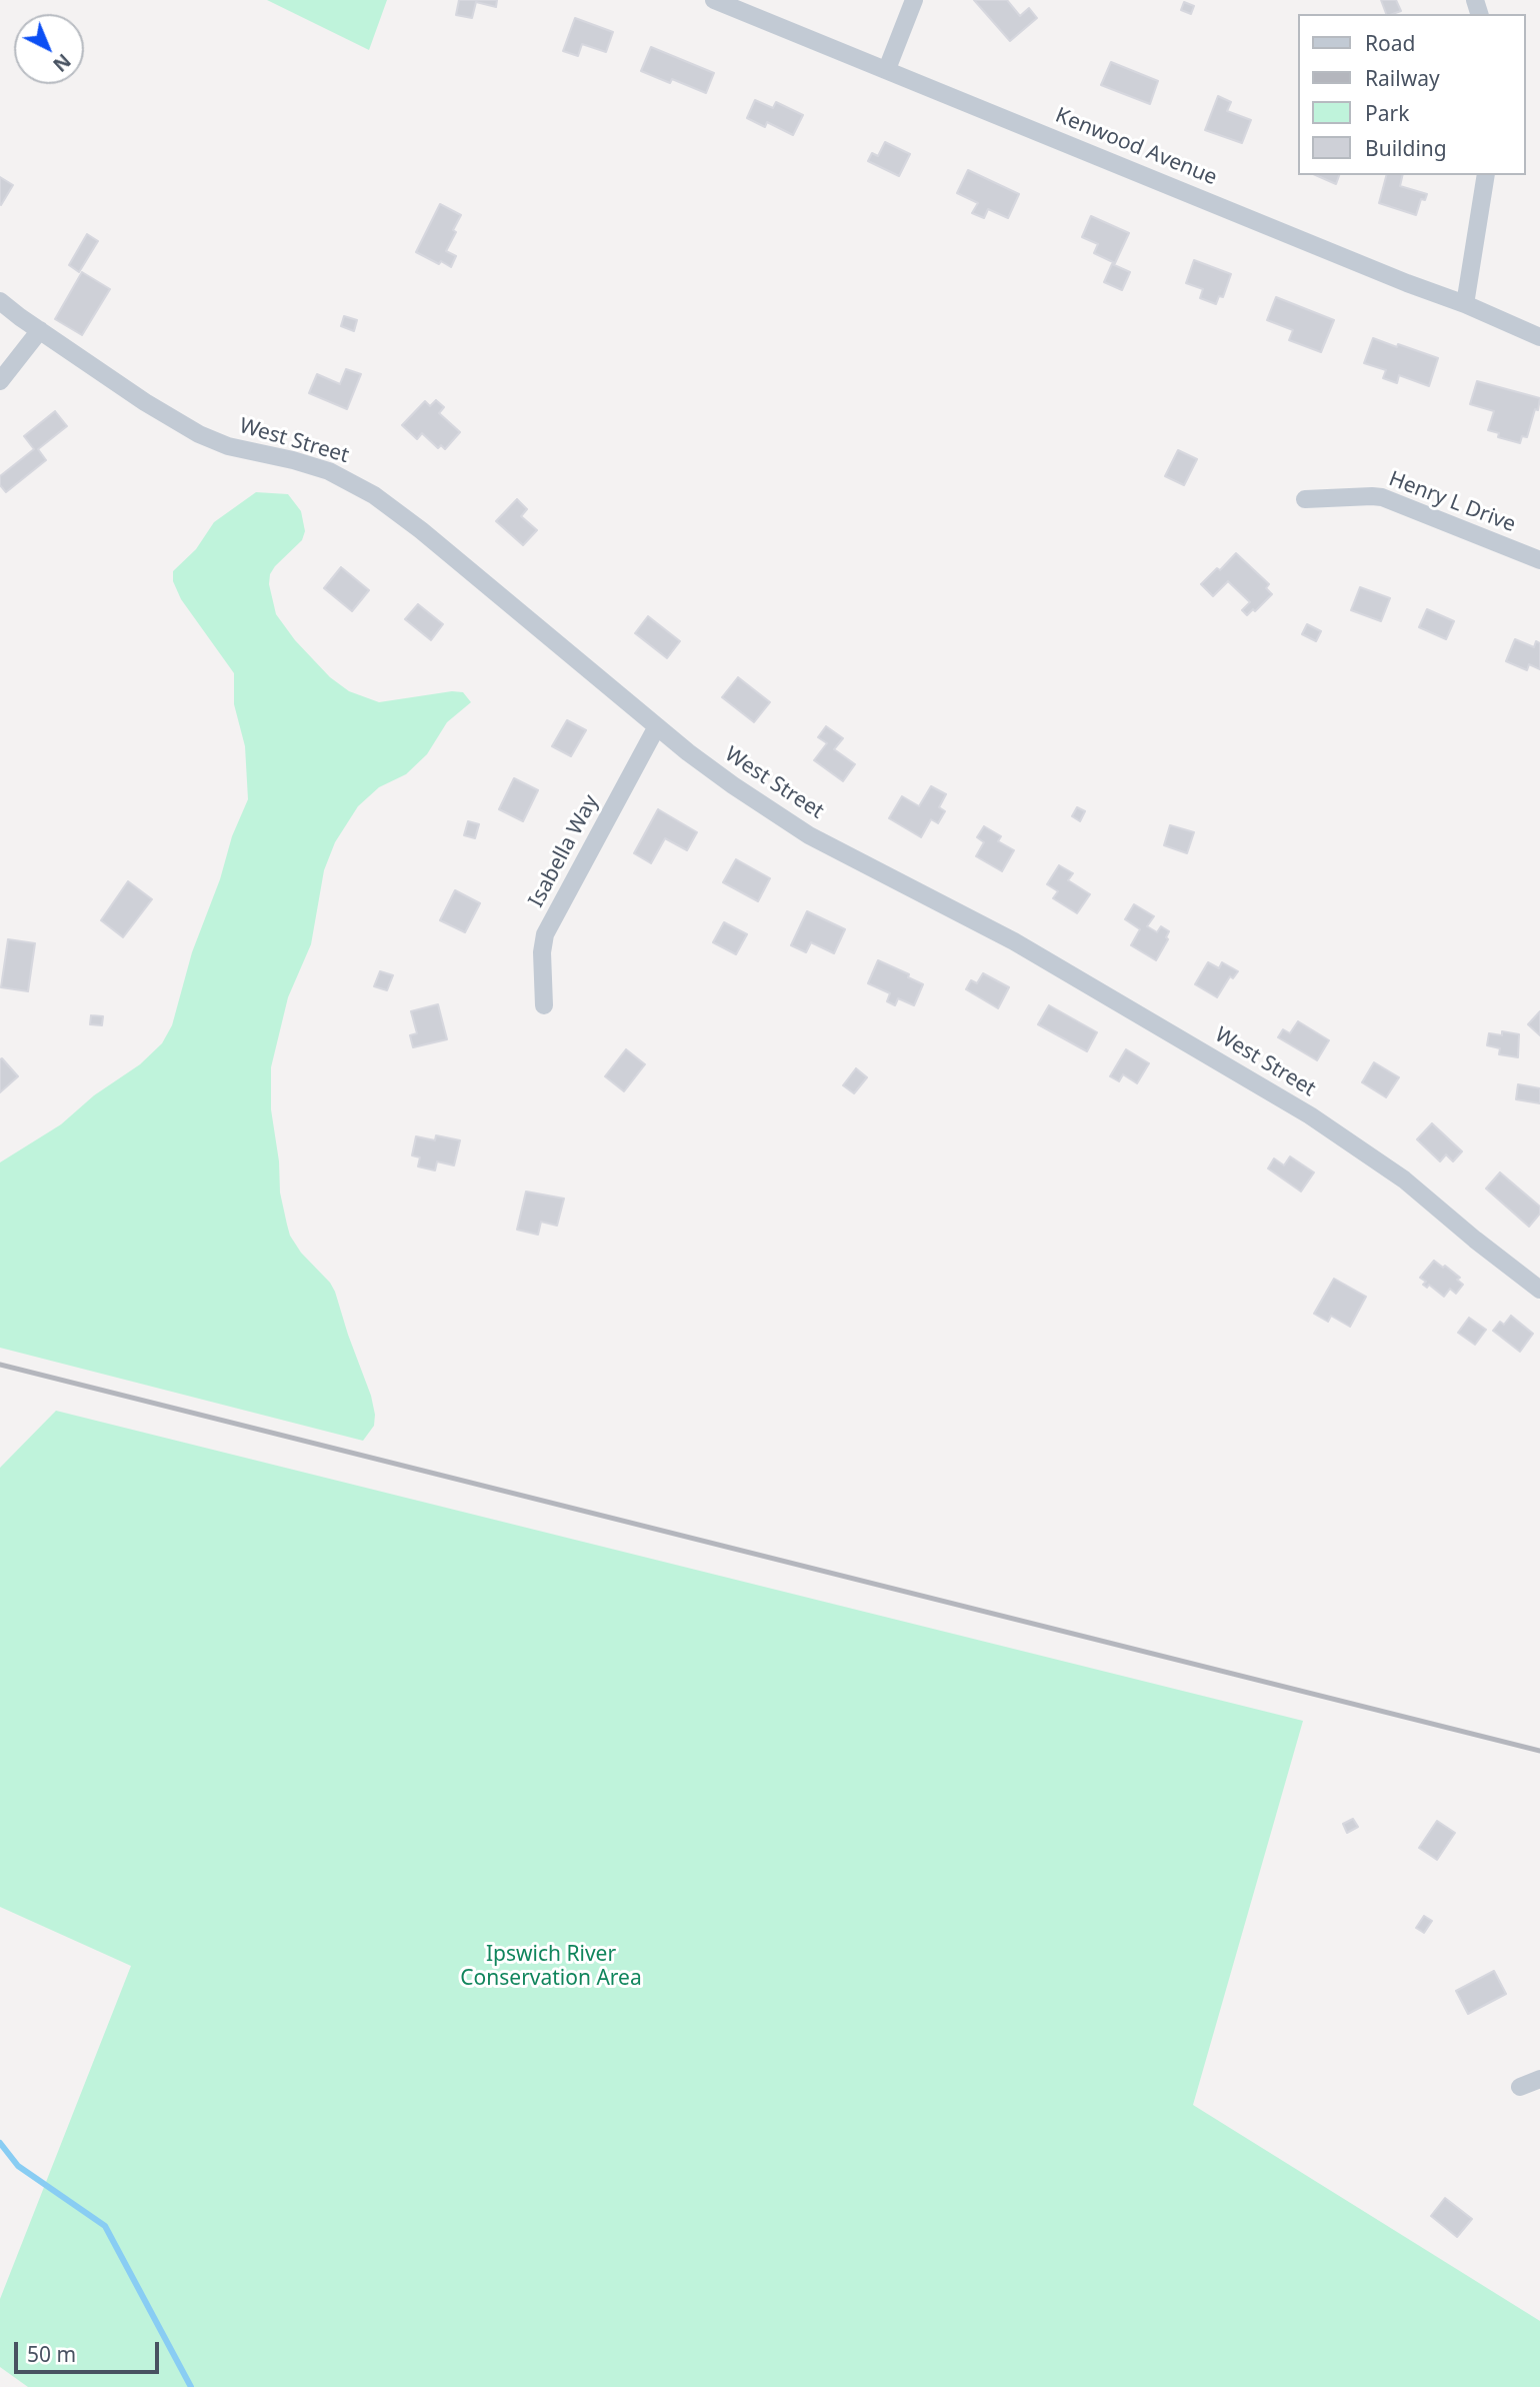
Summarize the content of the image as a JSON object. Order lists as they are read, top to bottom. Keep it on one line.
{"streets":{"street":["Kenwood Avenue","West Street","Henry L Drive","Isabella Way"]},"crossings":[["West Street","Isabella Way"]],"parks":["Ipswich River Conservation Area"],"legend":["Road","Railway","Park","Building"],"scale_bar":"50 m","north":"bottom right"}
